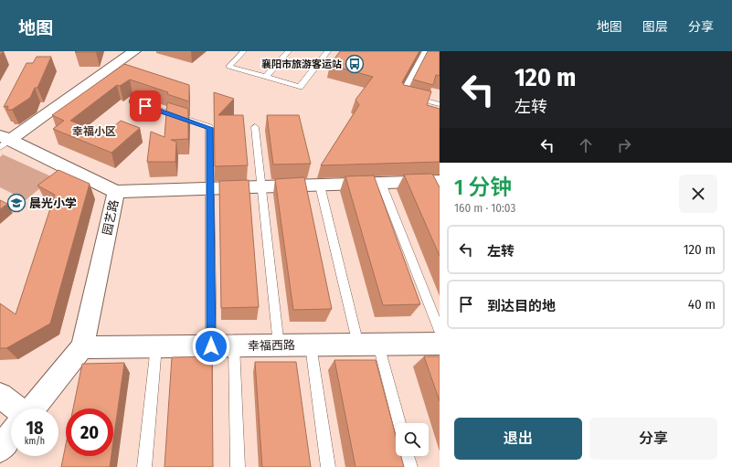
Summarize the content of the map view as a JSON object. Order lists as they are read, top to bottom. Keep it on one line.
{"streets":{"street":["园艺路","幸福西路"]},"crossings":[["园艺路","幸福西路"]],"districts":["幸福小区"],"places":{"bus stop":["襄阳市旅游客运站"],"school or university":["晨光小学"]},"page":{"header":"地图","nav":["地图","图层","分享"],"turn":["120 m","左转"],"heading":["1 分钟","160 m · 10:03"],"list":[{"name":"左转","value":"120 m"},{"name":"到达目的地","value":"40 m"}],"speed":"18 km/h","limit":"20","buttons":["退出","分享"]}}
